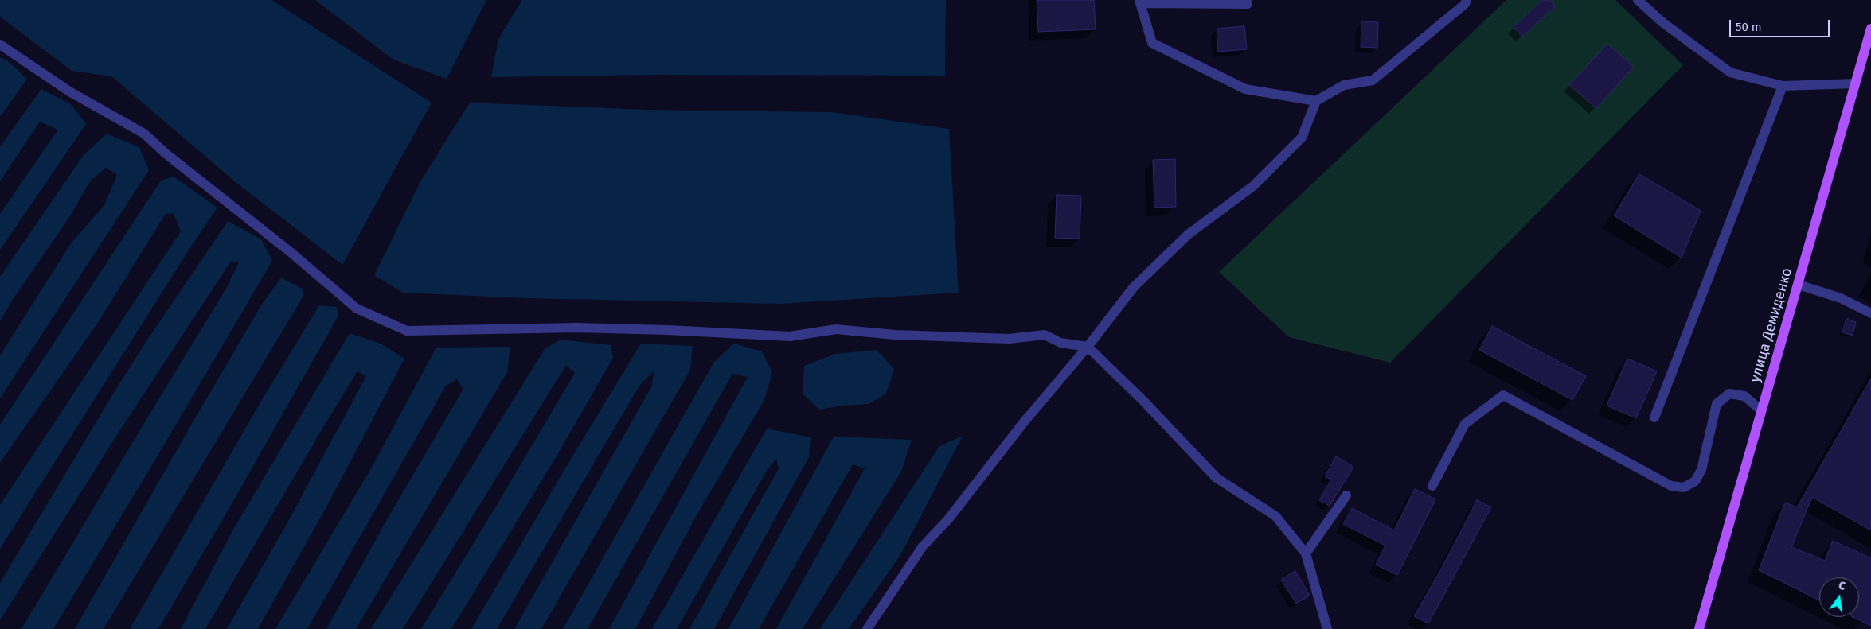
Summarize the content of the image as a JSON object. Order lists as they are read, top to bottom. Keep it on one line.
{"streets":{"main road":["улица Демиденко"]},"scale_bar":"50 m","north":"top"}
